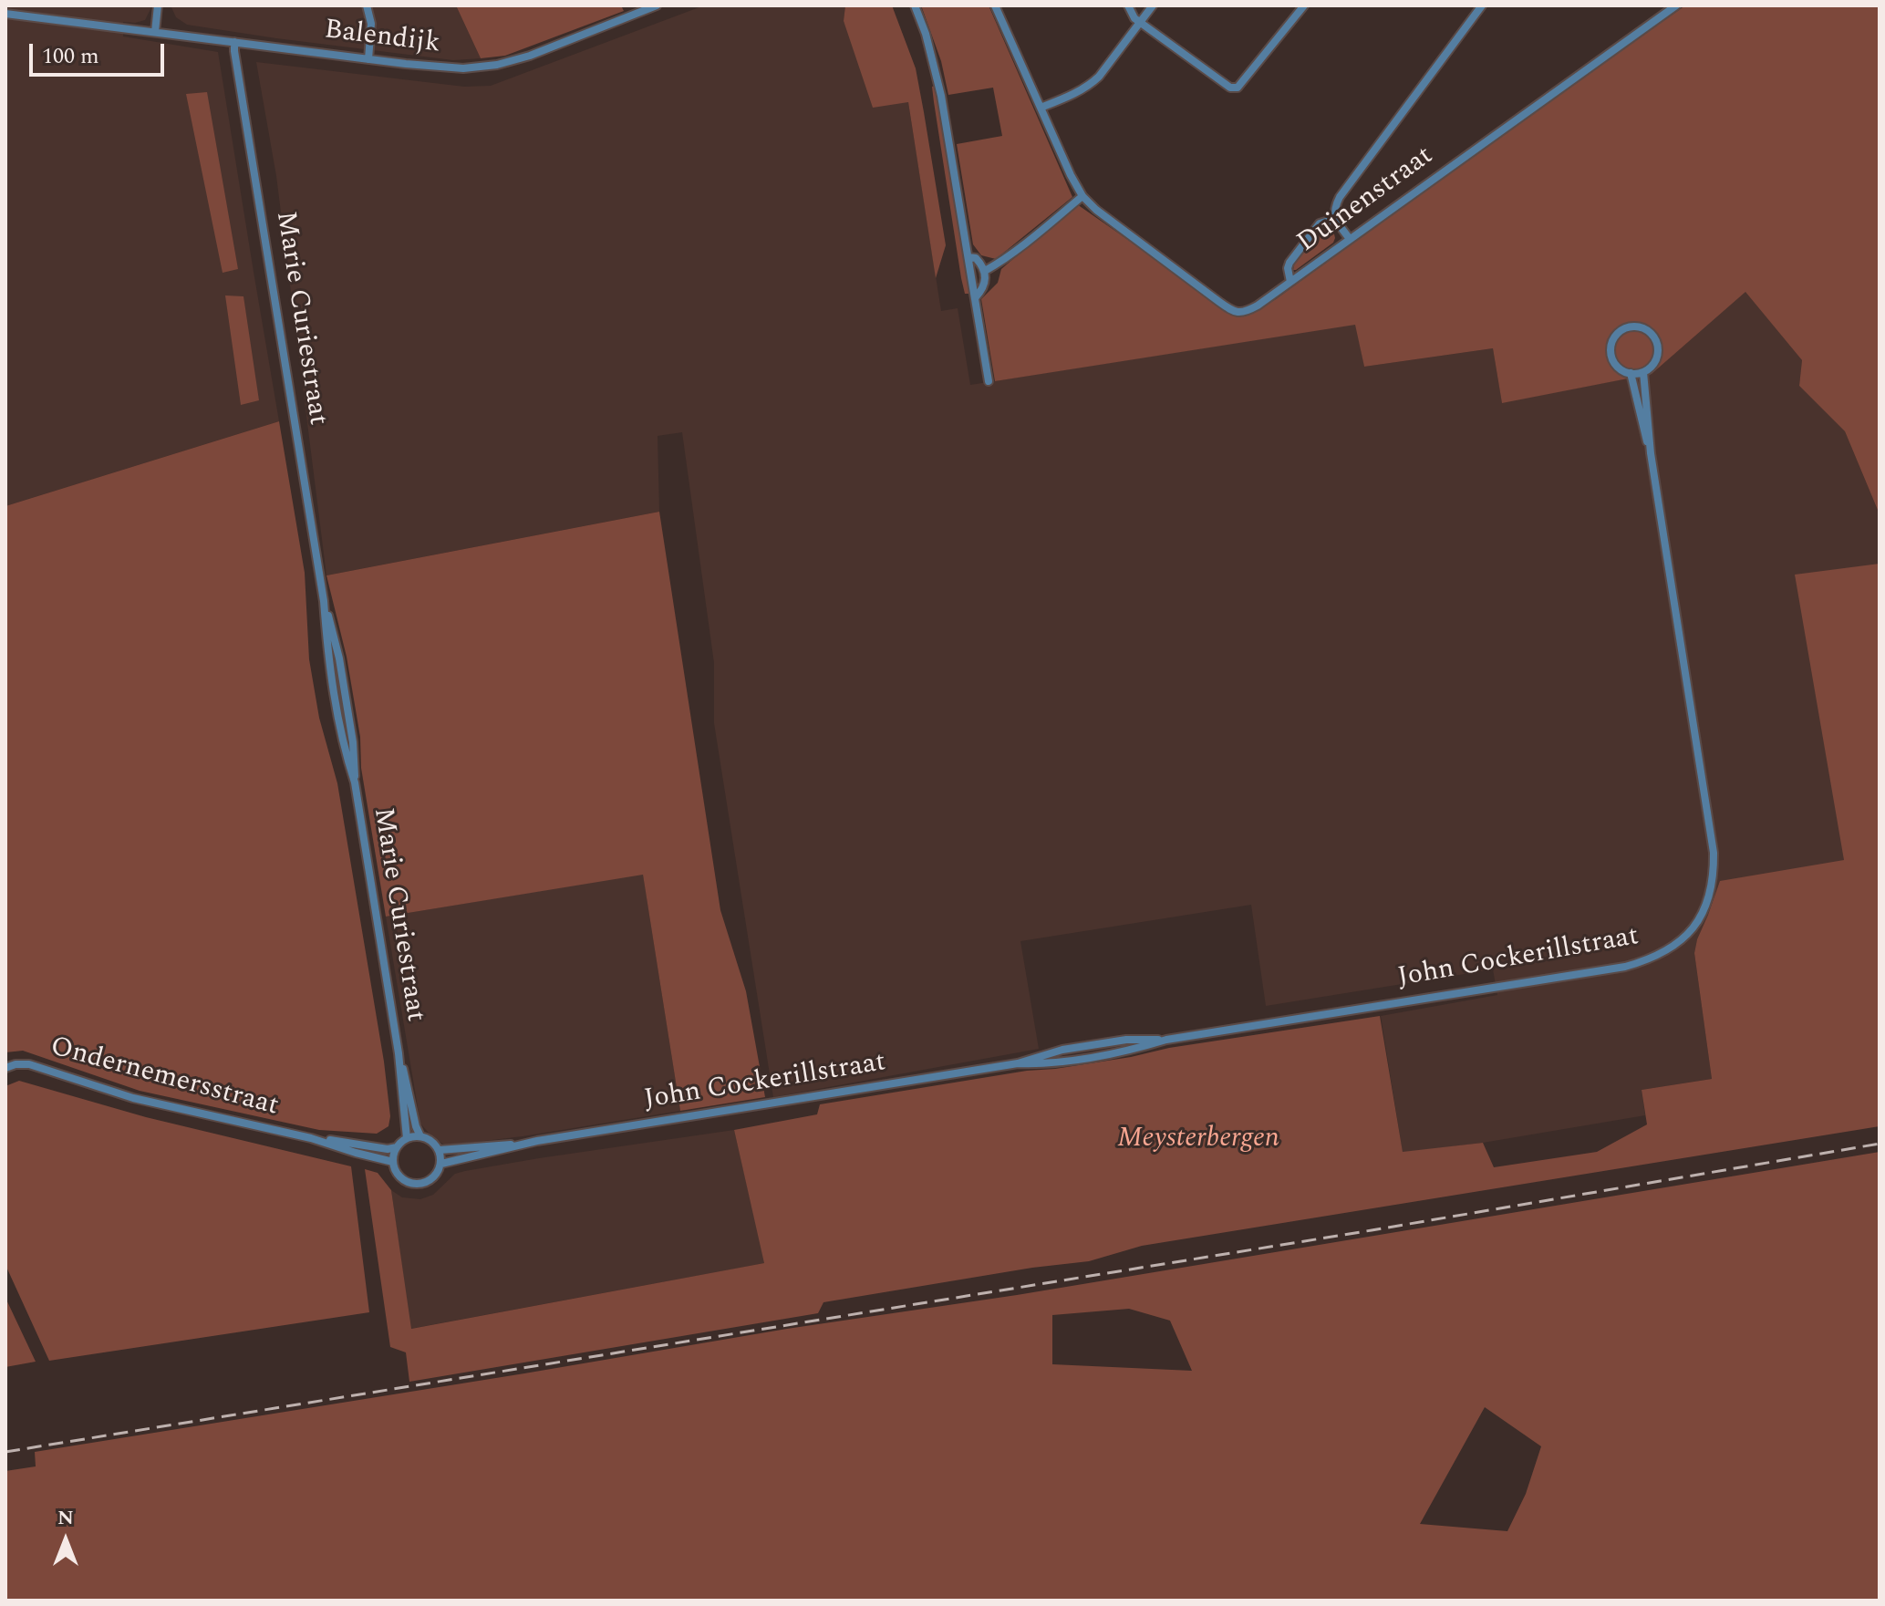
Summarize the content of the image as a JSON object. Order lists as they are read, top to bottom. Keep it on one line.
{"streets":{"street":["Balendijk","Duinenstraat","Marie Curiestraat","John Cockerillstraat","Ondernemersstraat"]},"crossings":[["Balendijk","Marie Curiestraat"],["John Cockerillstraat","Ondernemersstraat"]],"parks":["Meysterbergen"],"scale_bar":"100 m","north":"top"}
